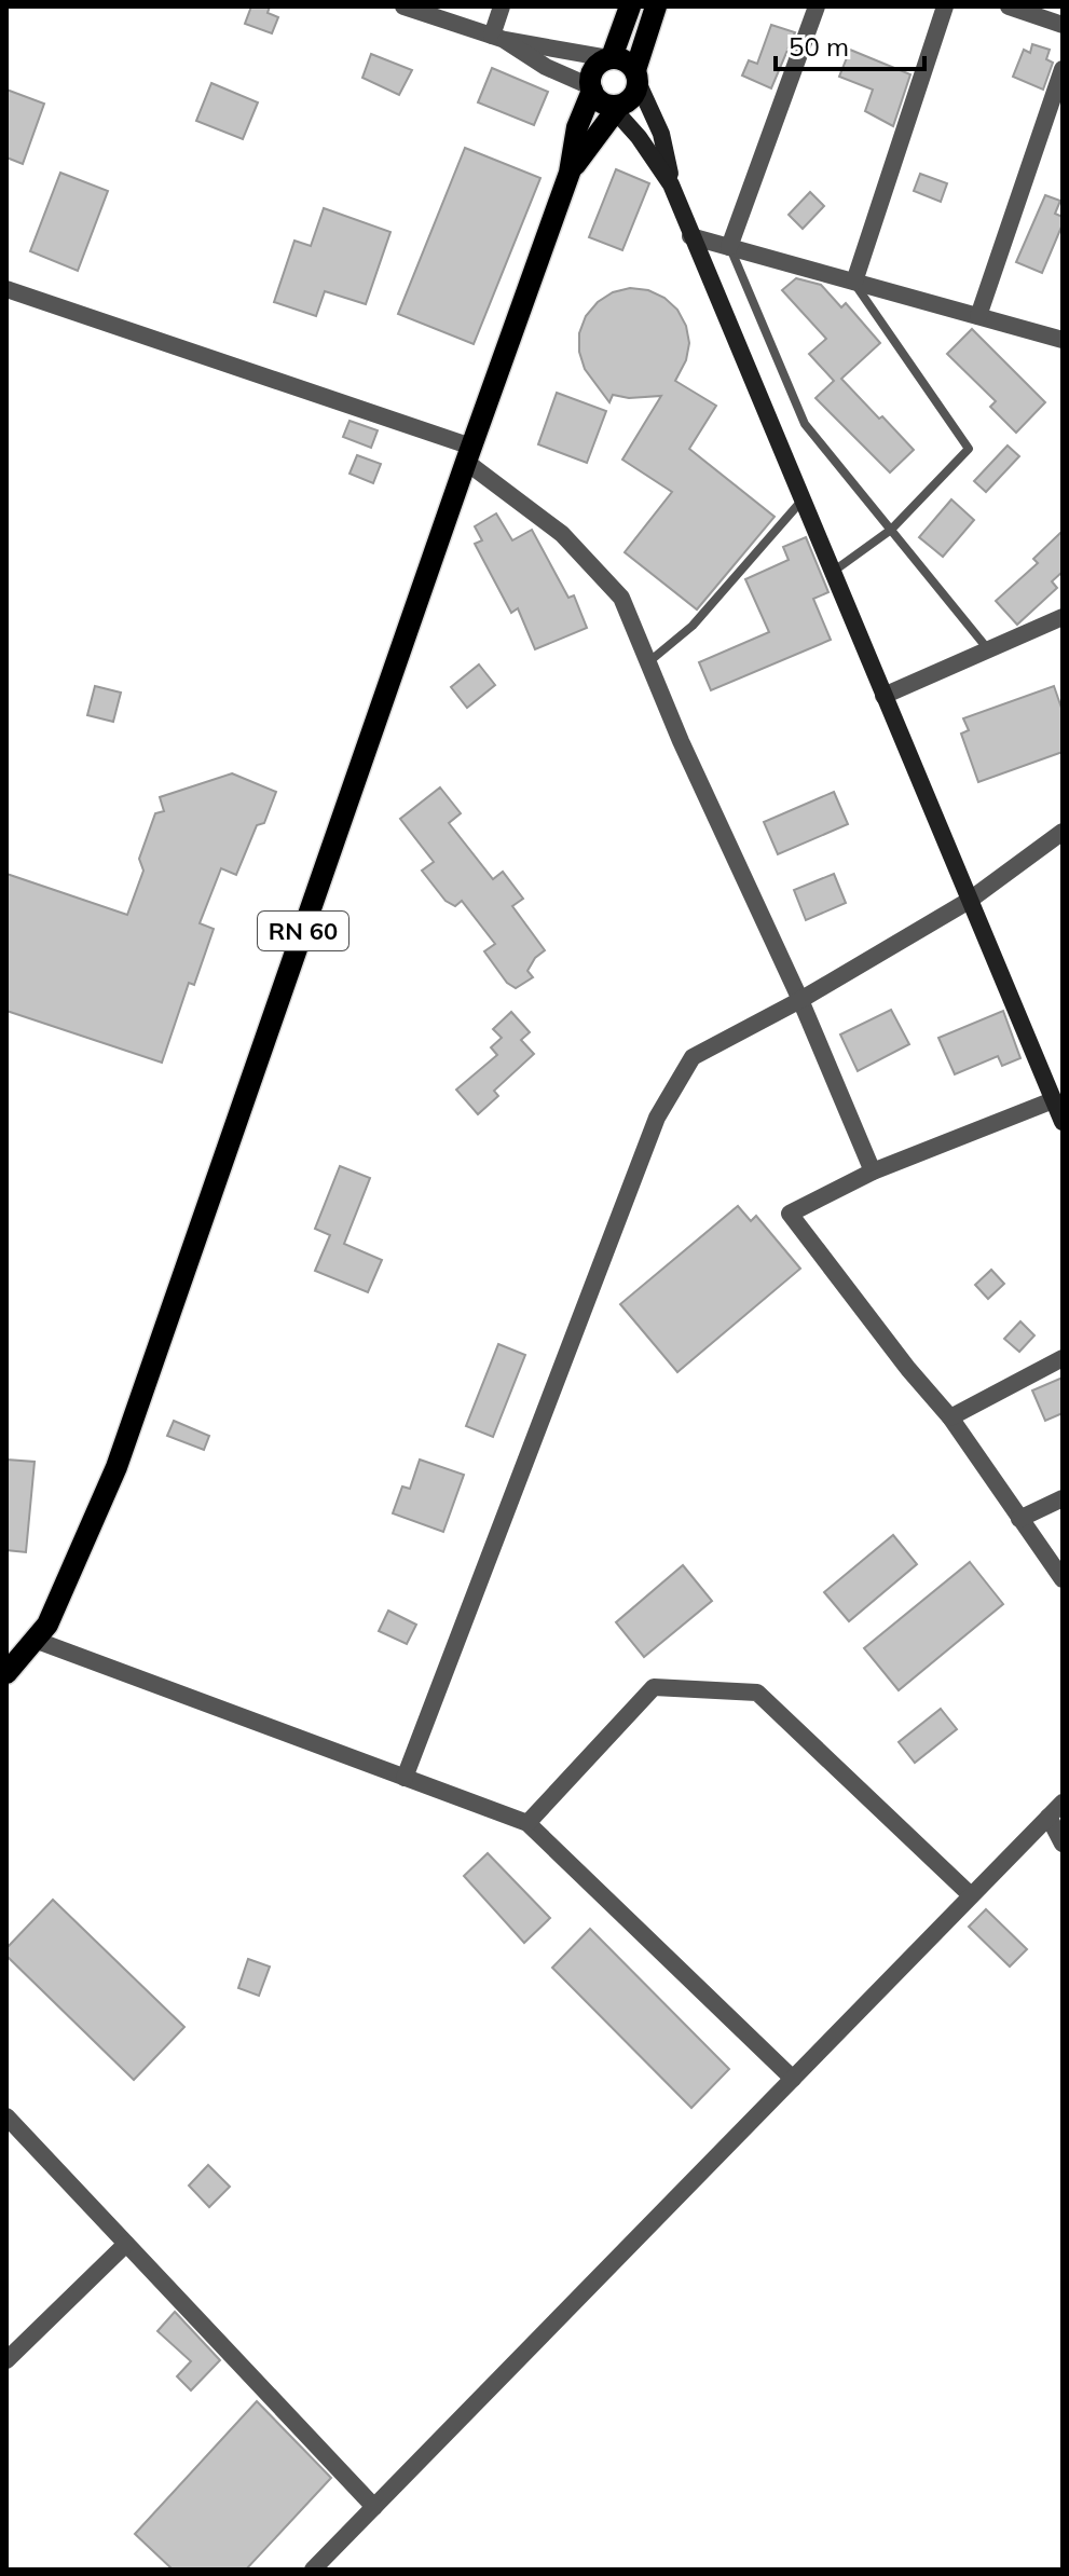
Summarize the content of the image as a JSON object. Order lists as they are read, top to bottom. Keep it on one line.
{"streets":{"main road":["RN 60"]},"scale_bar":"50 m"}
